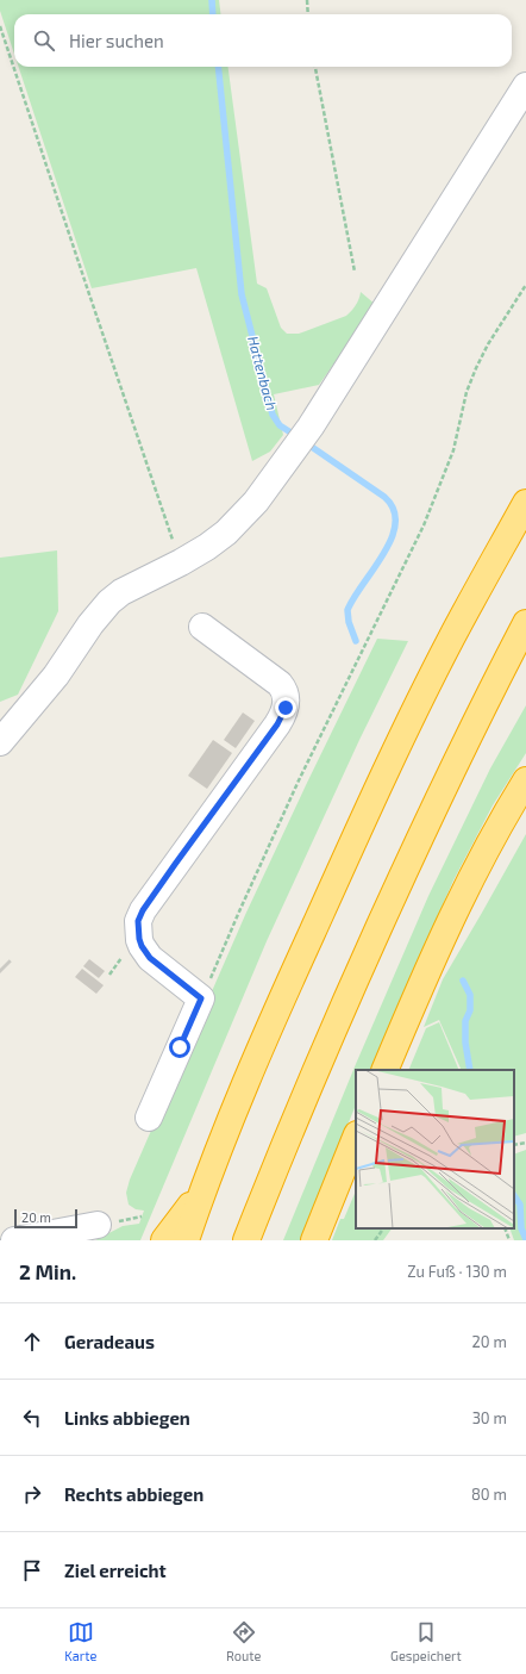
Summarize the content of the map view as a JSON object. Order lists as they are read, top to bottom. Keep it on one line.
{"water":["Hattenbach"],"scale_bar":"20 m","page":{"search":"Hier suchen","scale":"20 m","heading":["2 Min.","Zu Fuß · 130 m"],"list":[["Geradeaus","20 m"],["Links abbiegen","30 m"],["Rechts abbiegen","80 m"],"Ziel erreicht"],"nav":["Karte","Route","Gespeichert"]}}
